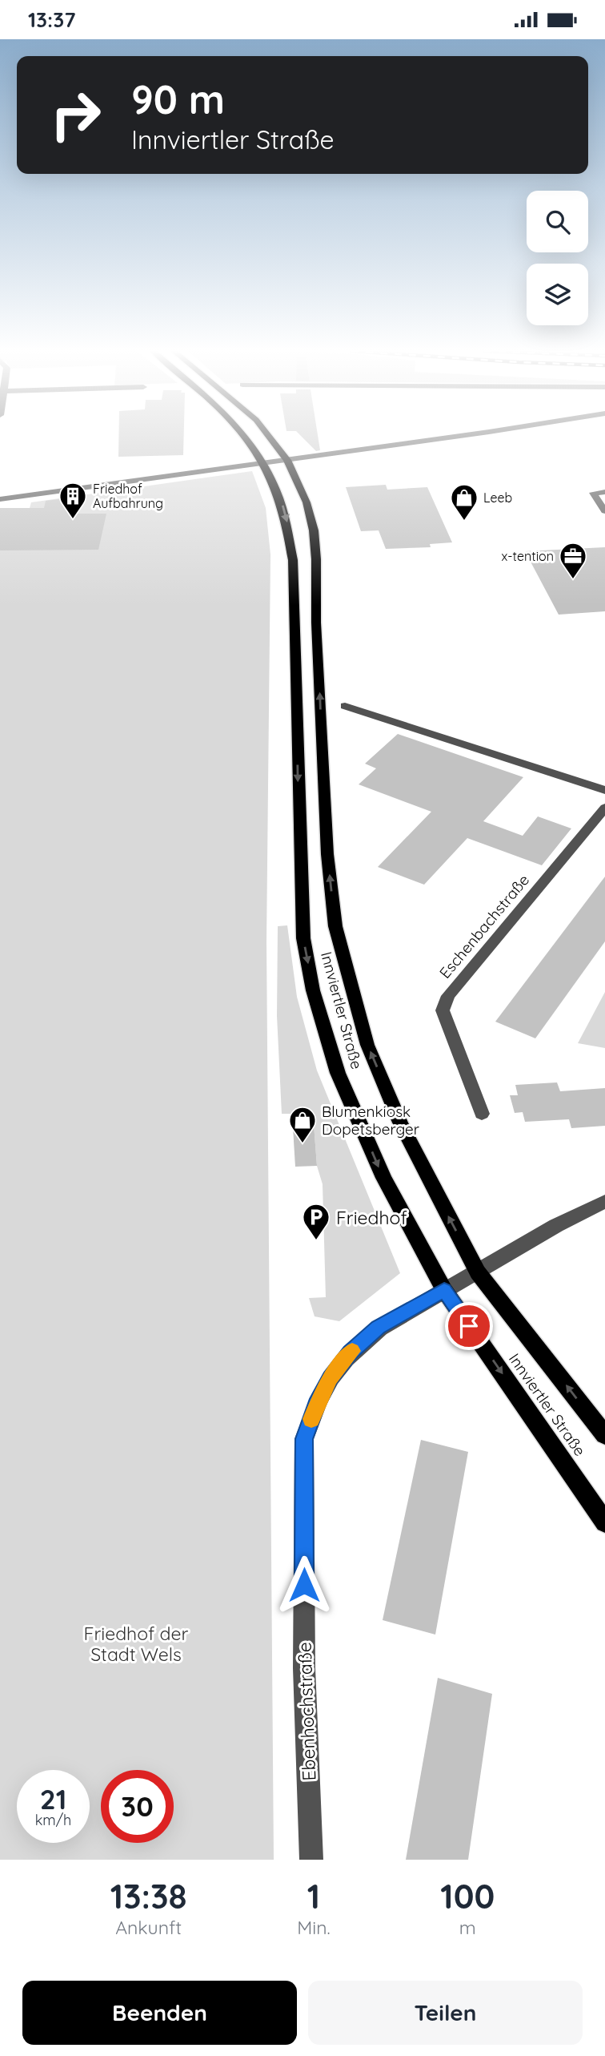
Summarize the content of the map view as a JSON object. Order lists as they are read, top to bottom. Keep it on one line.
{"streets":{"main road":["Innviertler Straße"],"street":["Eschenbachstraße","Ebenhochstraße"]},"crossings":[["Innviertler Straße","Ebenhochstraße"]],"parks":["Friedhof der Stadt Wels"],"places":{"building":["Friedhof Aufbahrung"],"shop":["Leeb","Blumenkiosk Dopetsberger"],"office":["x-tention"],"parking":["Friedhof"]},"page":{"status":"13:37","turn":["90 m","Innviertler Straße"],"speed":"21 km/h","limit":"30","eta":["13:38","Ankunft","1","Min.","100","m"],"buttons":["Beenden","Teilen"]}}
